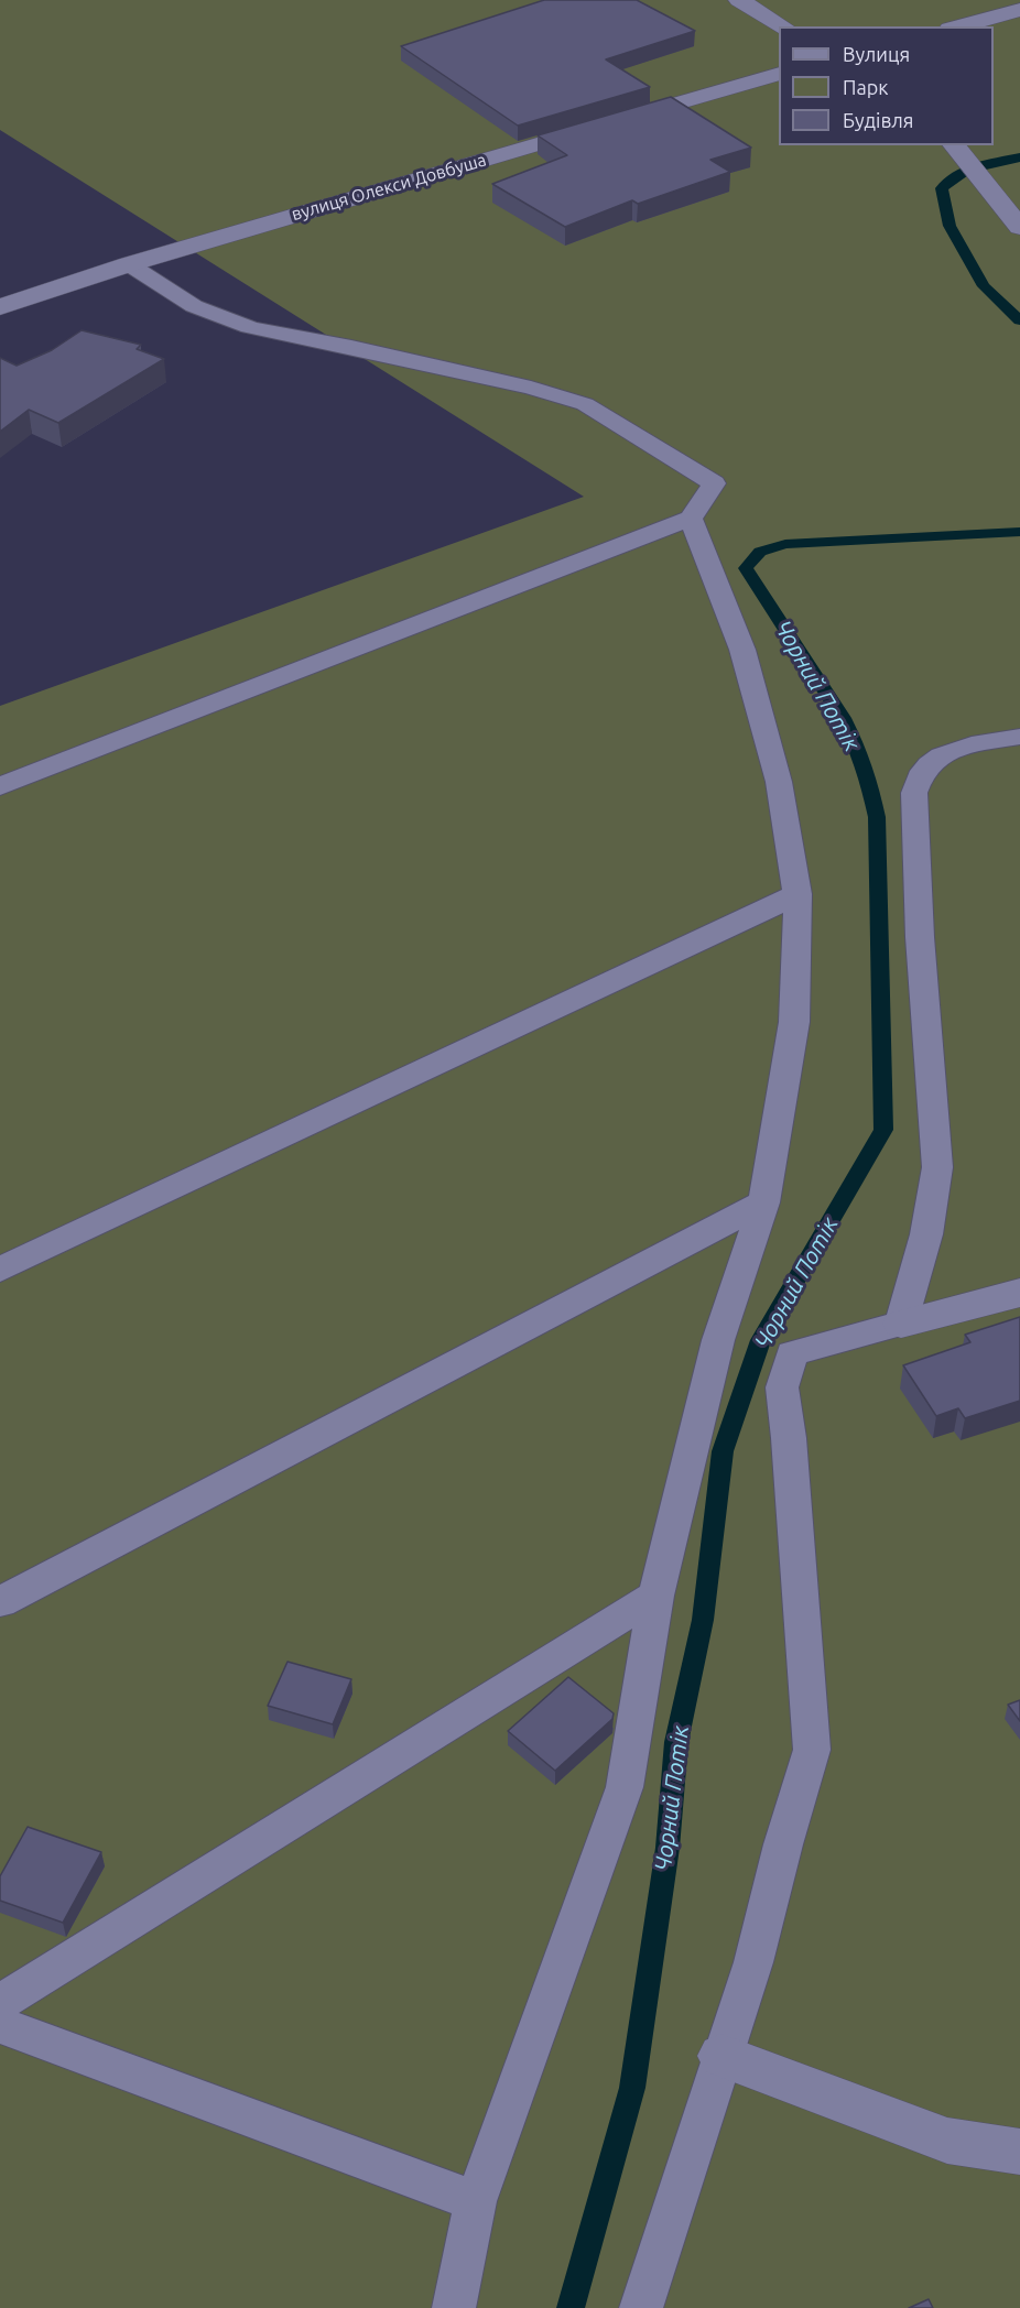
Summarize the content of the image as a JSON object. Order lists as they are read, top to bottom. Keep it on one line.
{"streets":{"street":["вулиця Олекси Довбуша"]},"water":["Чорний Потік"],"legend":["Вулиця","Парк","Будівля"]}
